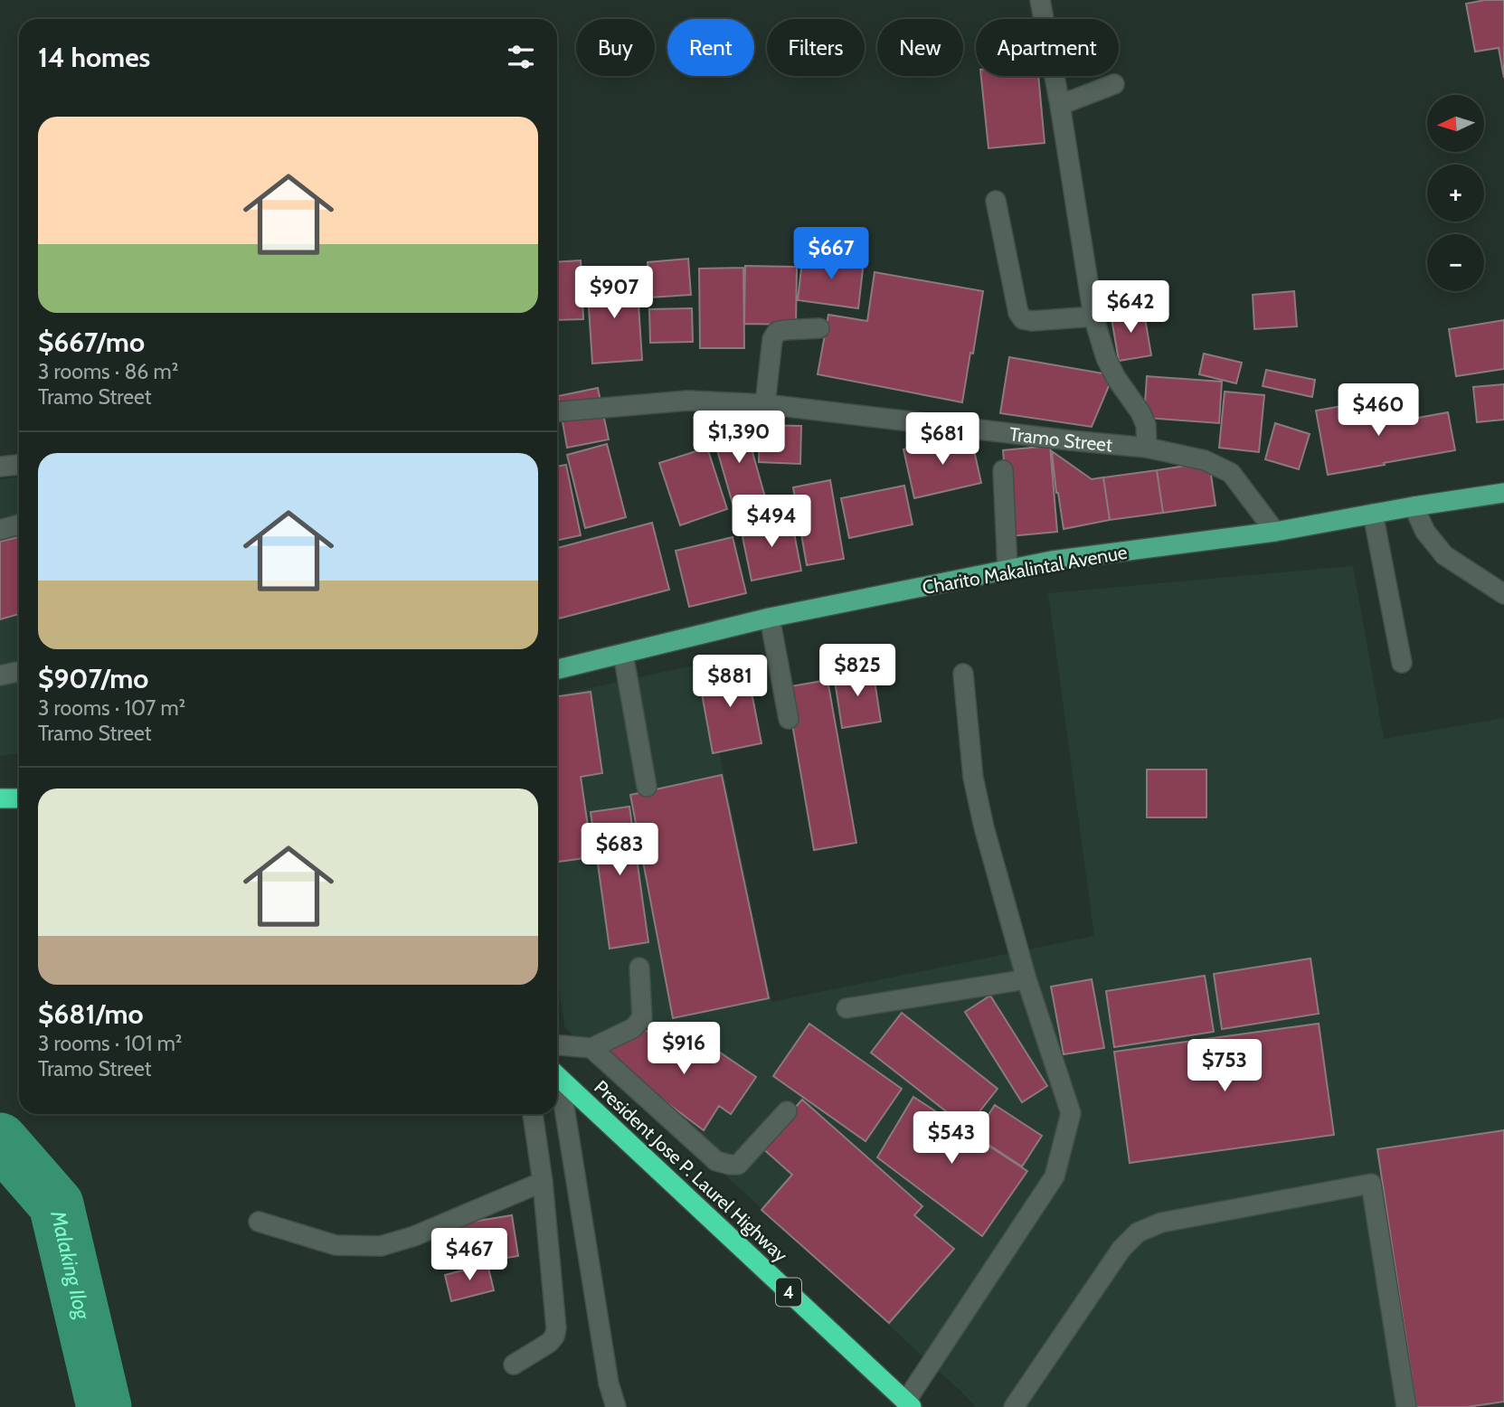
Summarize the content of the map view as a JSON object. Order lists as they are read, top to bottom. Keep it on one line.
{"streets":{"highway":["President Jose P. Laurel Highway","4"],"main road":["Charito Makalintal Avenue"],"street":["Tramo Street"]},"crossings":[["Tramo Street","Charito Makalintal Avenue"]],"water":["Malaking Ilog"],"north":"left","page":{"chip":["Buy","Rent","Filters","New","Apartment"],"heading":"14 homes","map_buttons":["+","−"],"list":[{"name":"$667/mo","note":"3 rooms · 86 m² · Tramo Street"},{"name":"$907/mo","note":"3 rooms · 107 m² · Tramo Street"},{"name":"$681/mo","note":"3 rooms · 101 m² · Tramo Street"}],"price":["$667","$907","$642","$460","$1,390","$681","$494","$825","$881","$683","$916","$753","$543","$467"]}}
